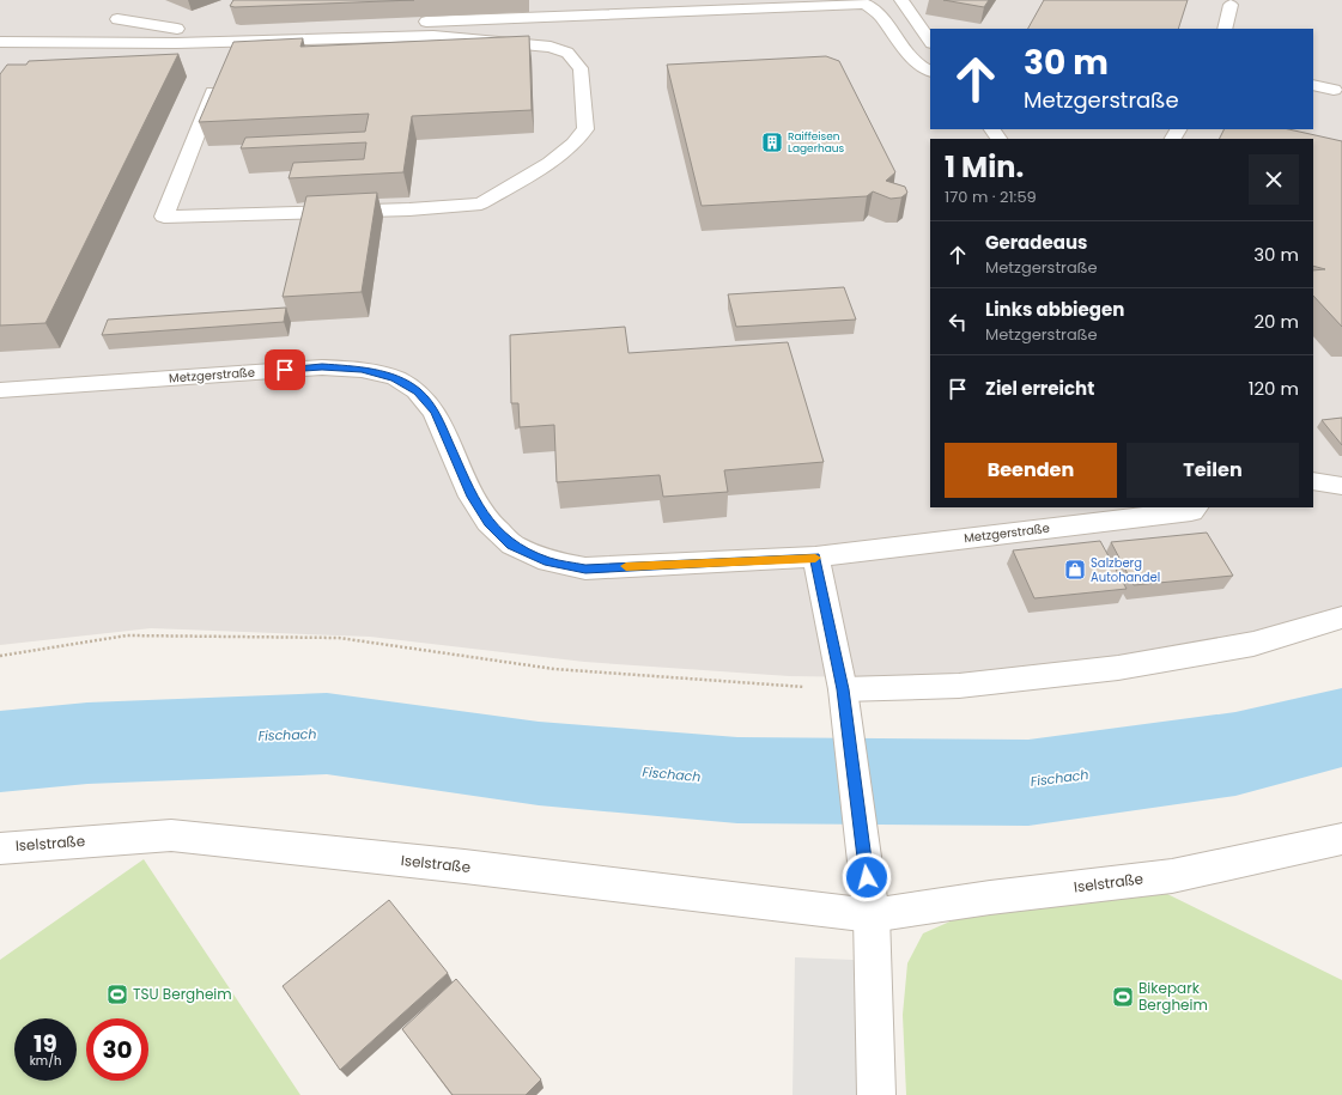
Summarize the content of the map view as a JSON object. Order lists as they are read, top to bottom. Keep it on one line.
{"streets":{"street":["Metzgerstraße","Iselstraße"]},"water":["Fischach"],"places":{"building":["Raiffeisen Lagerhaus"],"shop":["Salzberg Autohandel"],"sports":["TSU Bergheim","Bikepark Bergheim"]},"page":{"turn":["30 m","Metzgerstraße"],"heading":["1 Min.","170 m · 21:59"],"list":[{"name":"Geradeaus","note":"Metzgerstraße","value":"30 m"},{"name":"Links abbiegen","note":"Metzgerstraße","value":"20 m"},{"name":"Ziel erreicht","value":"120 m"}],"buttons":["Beenden","Teilen"],"speed":"19 km/h","limit":"30"}}
